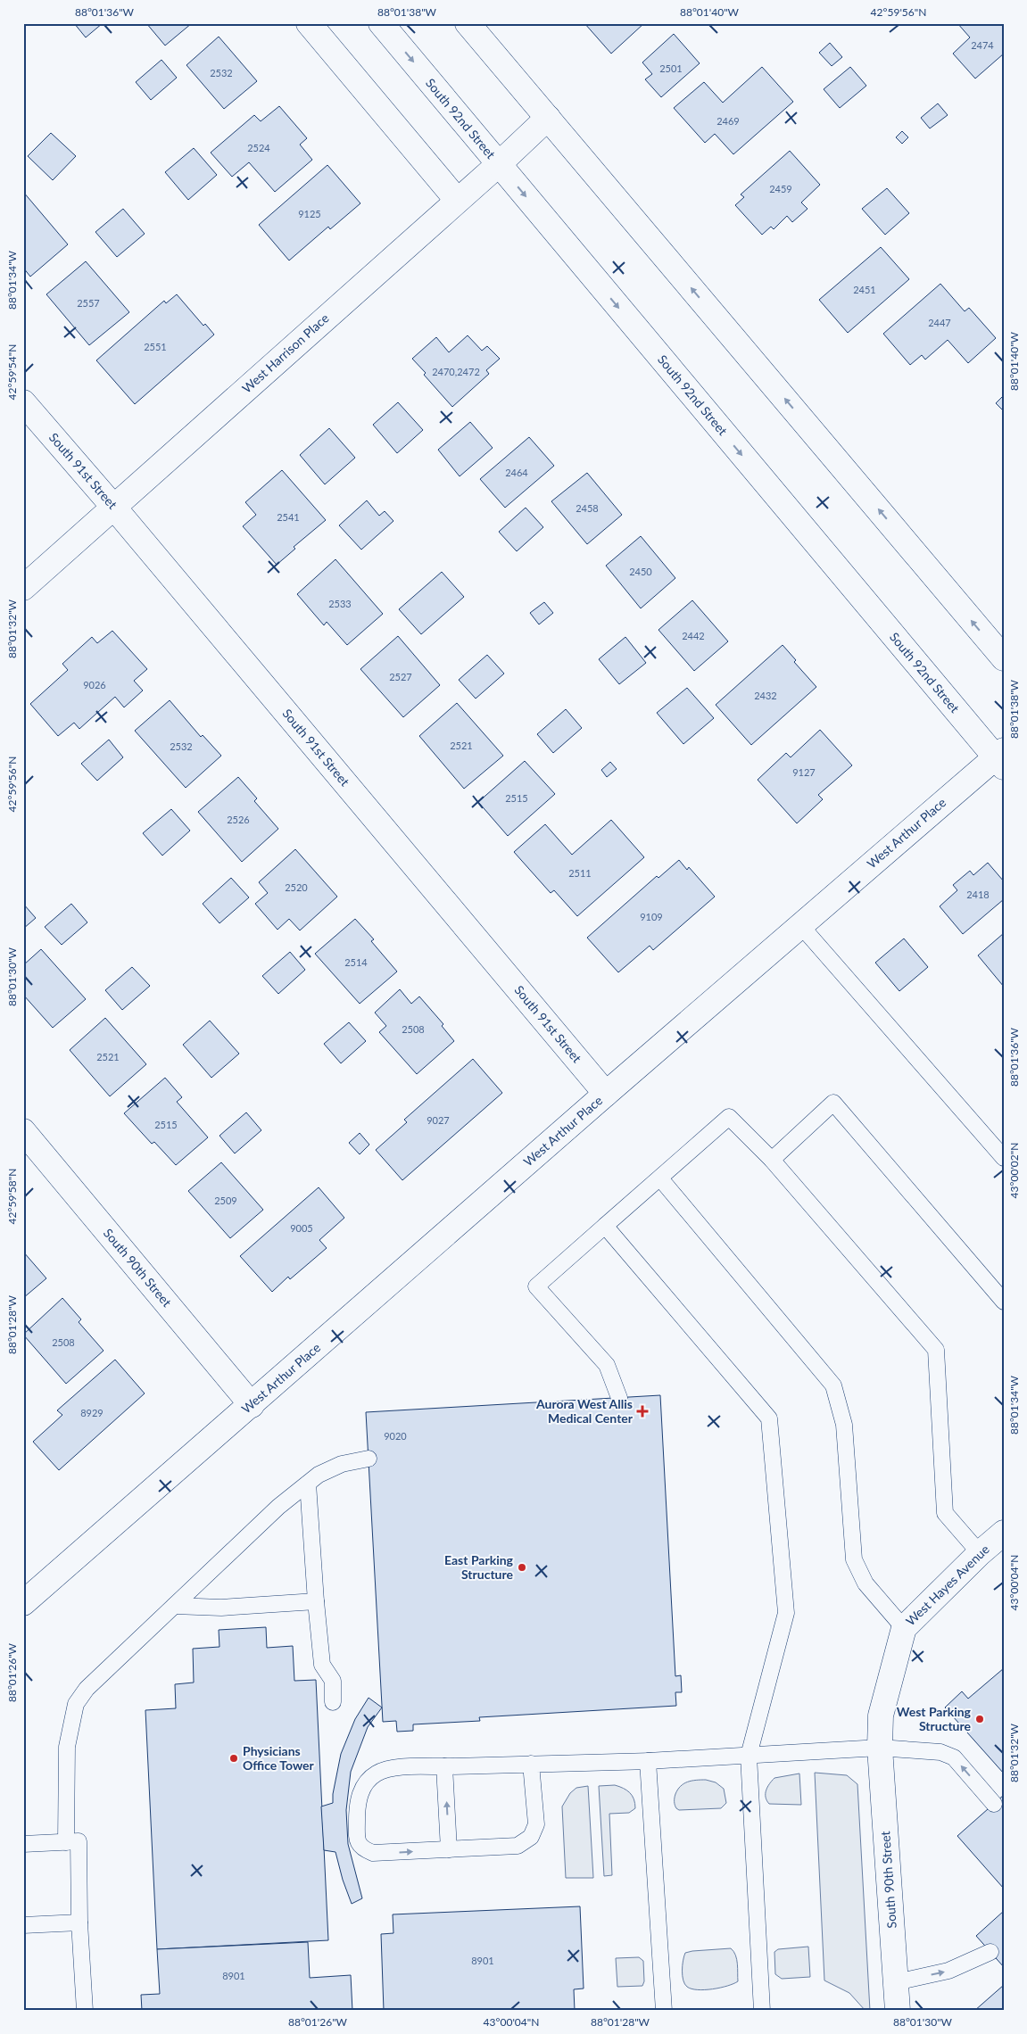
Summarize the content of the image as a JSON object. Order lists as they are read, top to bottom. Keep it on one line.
{"streets":{"street":["South 92nd Street","West Harrison Place","South 91st Street","West Arthur Place","South 90th Street","West Hayes Avenue"]},"crossings":[["South 92nd Street","West Harrison Place"],["South 92nd Street","West Arthur Place"],["West Harrison Place","South 91st Street"],["South 91st Street","West Arthur Place"],["West Arthur Place","South 90th Street"],["South 90th Street","West Hayes Avenue"]],"places":{"health":["Aurora West Allis Medical Center"],"other":["East Parking Structure","West Parking Structure","Physicians Office Tower"]},"house_numbers":["2474","2501","2532","2469","2524","2459","9125","2451","2557","2447","2551","2470,2472","2464","2458","2541","2450","2533","2442","2527","9026","2432","2521","2532","9127","2515","2526","2511","2520","2418","9109","2514","2508","2521","9027","2515","2509","9005","2508","8929","9020","8901","8901"],"coordinates":["88°01'36\"W","88°01'38\"W","88°01'40\"W","42°59'56\"N","88°01'34\"W","42°59'54\"N","88°01'32\"W","88°01'30\"W","43°00'02\"N","42°59'58\"N","88°01'28\"W","43°00'04\"N","88°01'26\"W"]}
